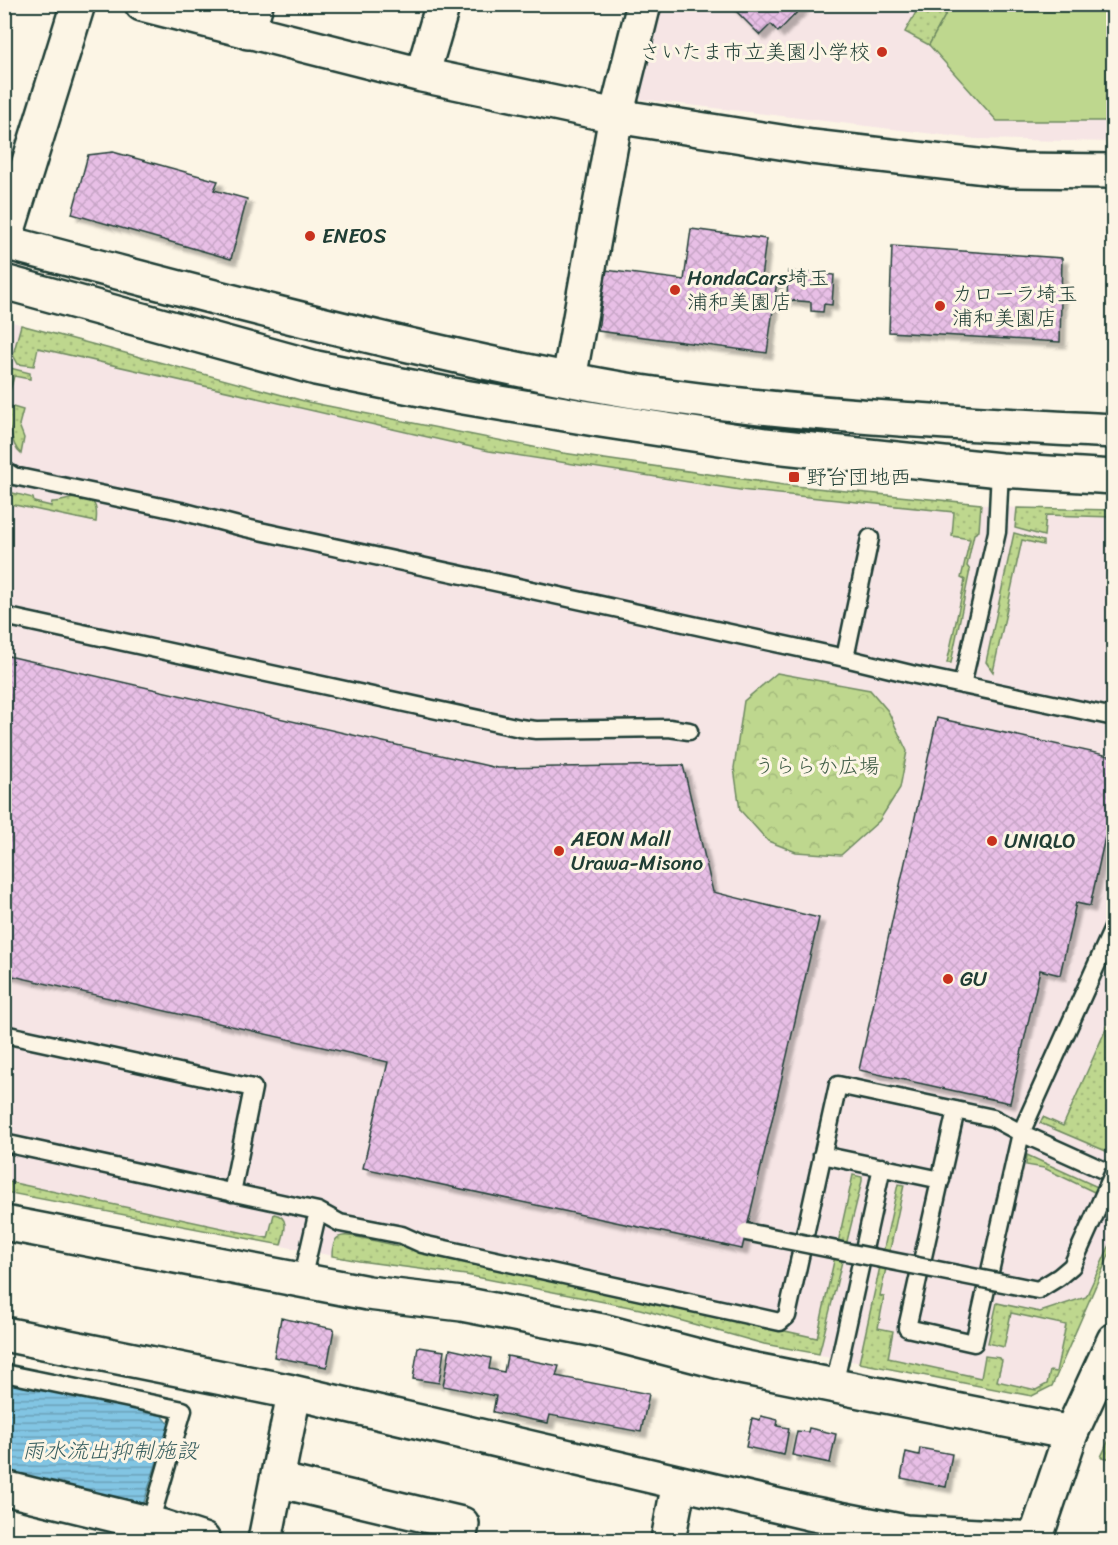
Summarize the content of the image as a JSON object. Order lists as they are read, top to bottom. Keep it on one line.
{"water":["雨水流出抑制施設"],"parks":["うららか広場"],"places":{"other":["さいたま市立美園小学校","ENEOS","HondaCars埼玉 浦和美園店","カローラ埼玉 浦和美園店","UNIQLO","AEON Mall Urawa-Misono","GU"],"transit":["野台団地西"]}}
